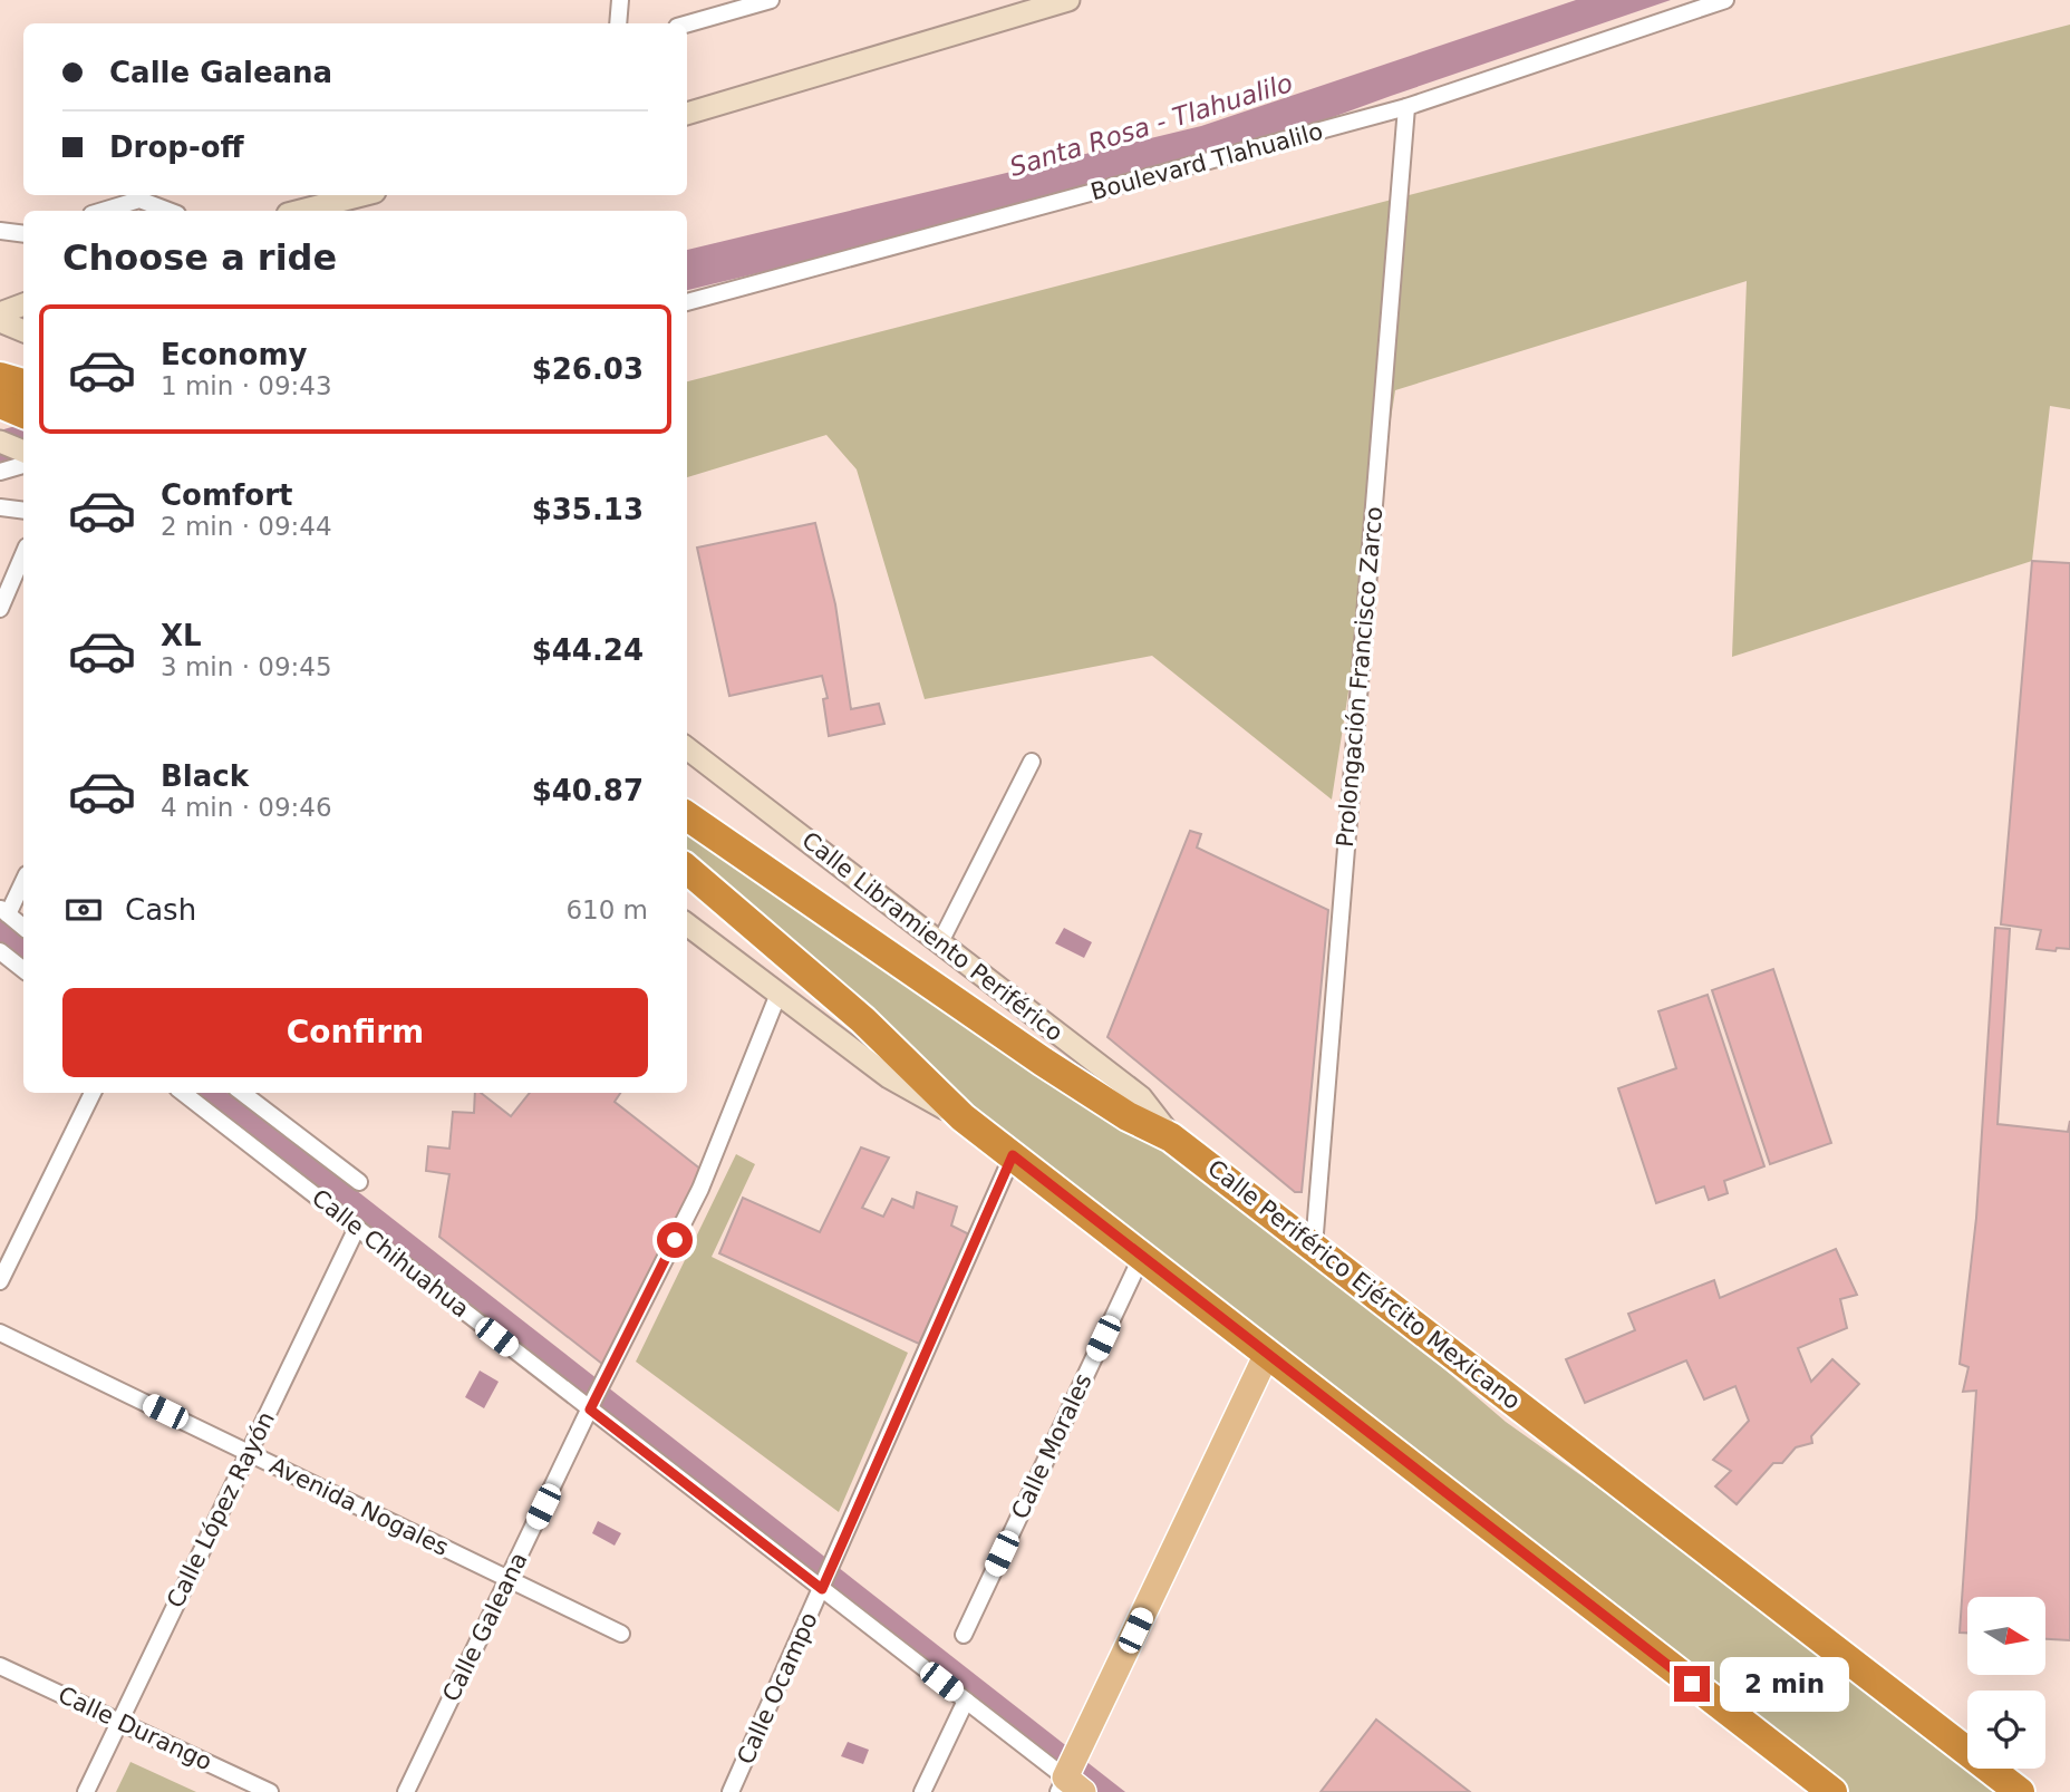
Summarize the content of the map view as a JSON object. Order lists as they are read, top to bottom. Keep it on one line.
{"streets":{"highway":["Calle Periférico Ejército Mexicano"],"main road":["Calle Libramiento Periférico"],"street":["Boulevard Tlahualilo","Prolongación Francisco Zarco","Calle Chihuahua","Calle Morales","Avenida Nogales","Calle López Rayón","Calle Galeana","Calle Ocampo","Calle Durango"]},"crossings":[["Boulevard Tlahualilo","Prolongación Francisco Zarco"],["Prolongación Francisco Zarco","Calle Periférico Ejército Mexicano"],["Calle Libramiento Periférico","Calle Periférico Ejército Mexicano"],["Calle Chihuahua","Calle López Rayón"],["Calle Chihuahua","Calle Galeana"],["Calle Chihuahua","Calle Ocampo"],["Avenida Nogales","Calle López Rayón"],["Avenida Nogales","Calle Galeana"],["Calle López Rayón","Calle Durango"]],"water":["Santa Rosa - Tlahualilo"],"north":"right","page":{"banner":["Calle Galeana","Drop-off"],"heading":"Choose a ride","list":[{"name":"Economy","note":"1 min · 09:43","value":"$26.03"},{"name":"Comfort","note":"2 min · 09:44","value":"$35.13"},{"name":"XL","note":"3 min · 09:45","value":"$44.24"},{"name":"Black","note":"4 min · 09:46","value":"$40.87"}],"pay":["Cash","610 m"],"buttons":"Confirm","bubble":"2 min"}}
